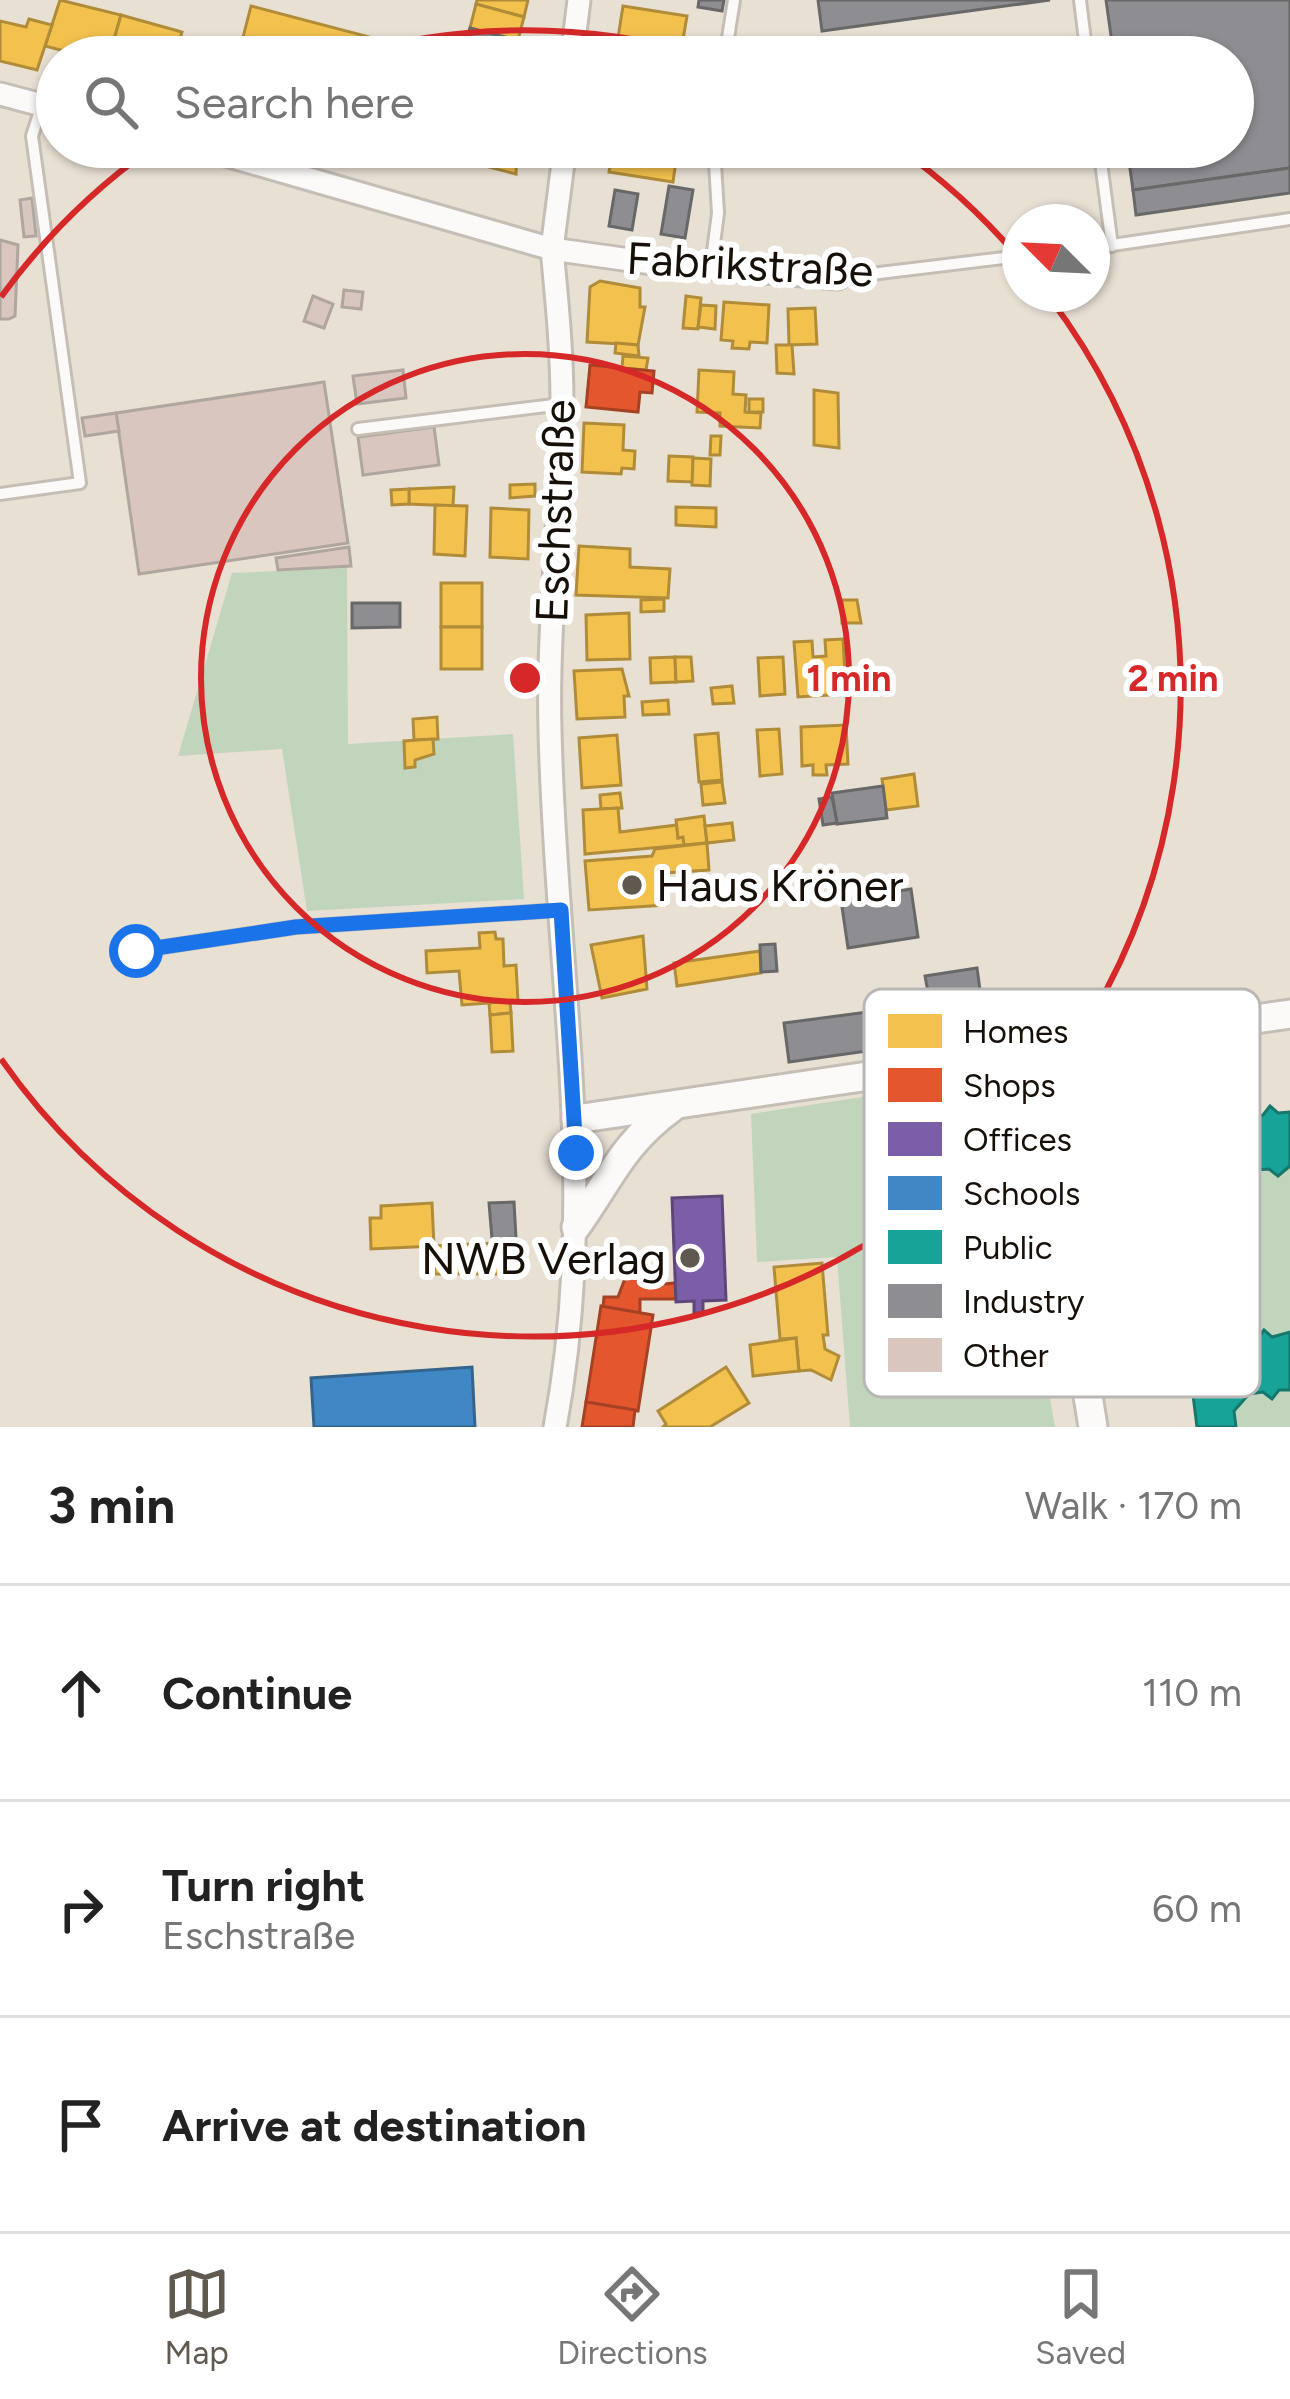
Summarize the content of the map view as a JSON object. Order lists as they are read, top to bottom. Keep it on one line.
{"streets":{"street":["Fabrikstraße","Eschstraße"]},"crossings":[["Fabrikstraße","Eschstraße"]],"places":["Haus Kröner","NWB Verlag"],"legend":["Homes","Shops","Offices","Schools","Public","Industry","Other"],"north":"top left","page":{"search":"Search here","heading":["3 min","Walk · 170 m"],"list":[["Continue","110 m"],["Turn right","Eschstraße","60 m"],"Arrive at destination"],"nav":["Map","Directions","Saved"]},"rings":["1 min","2 min"]}
